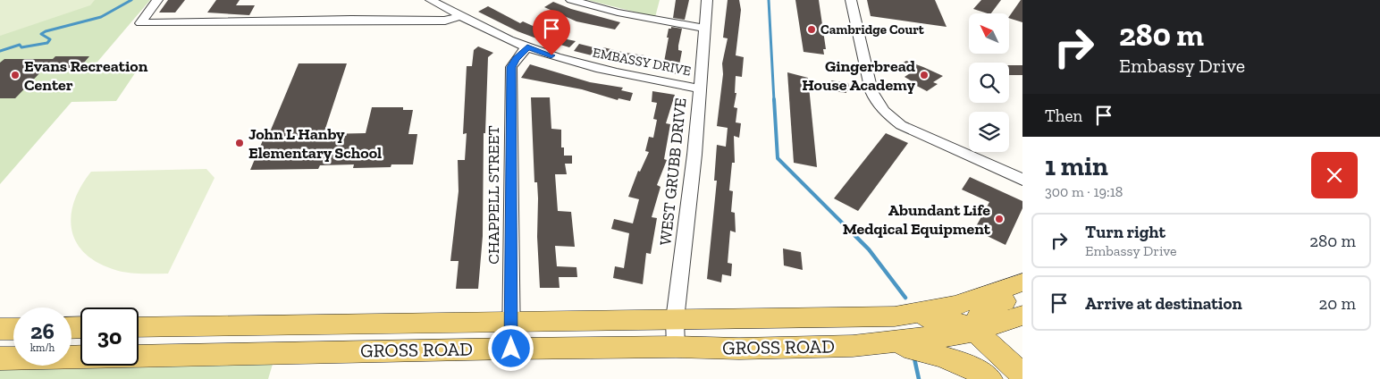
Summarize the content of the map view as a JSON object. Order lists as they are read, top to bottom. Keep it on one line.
{"streets":{"main road":["GROSS ROAD"],"street":["EMBASSY DRIVE","WEST GRUBB DRIVE","CHAPPELL STREET"]},"crossings":[["EMBASSY DRIVE","WEST GRUBB DRIVE"],["EMBASSY DRIVE","CHAPPELL STREET"],["WEST GRUBB DRIVE","GROSS ROAD"],["CHAPPELL STREET","GROSS ROAD"]],"places":["Cambridge Court","Evans Recreation Center","Gingerbread House Academy","John L Hanby Elementary School","Abundant Life Medqical Equipment"],"north":"top left","page":{"turn":["280 m","Embassy Drive"],"then":"Then","heading":["1 min","300 m · 19:18"],"list":[{"name":"Turn right","note":"Embassy Drive","value":"280 m"},{"name":"Arrive at destination","value":"20 m"}],"speed":"26 km/h","limit":"30"}}
